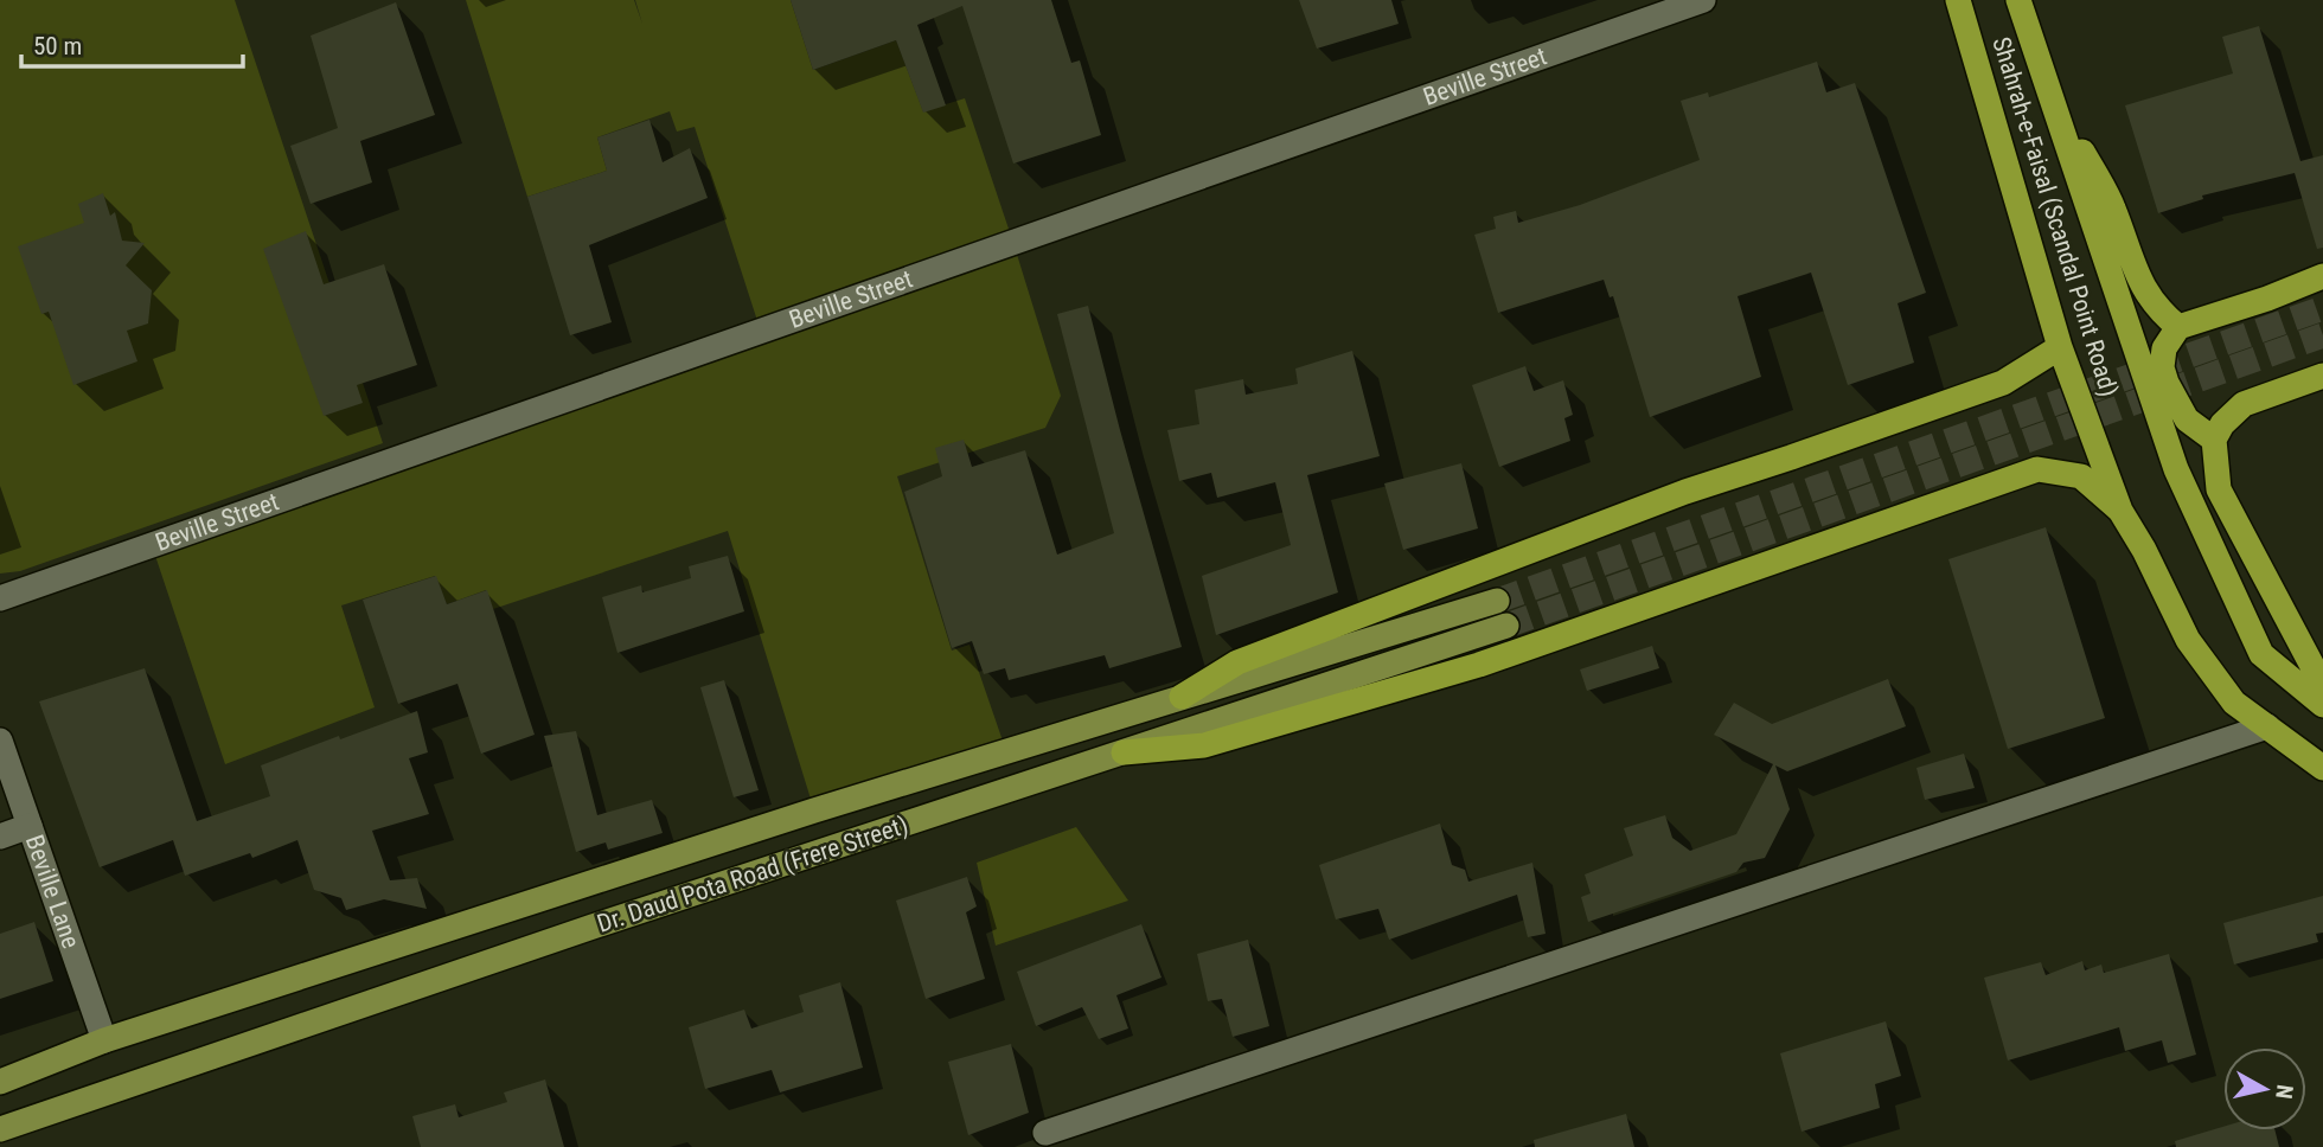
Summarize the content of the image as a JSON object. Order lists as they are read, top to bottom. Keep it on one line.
{"streets":{"highway":["Shahrah-e-Faisal (Scandal Point Road)"],"main road":["Dr. Daud Pota Road (Frere Street)"],"street":["Beville Street","Beville Lane"]},"crossings":[["Dr. Daud Pota Road (Frere Street)","Beville Lane"]],"scale_bar":"50 m","north":"right"}
